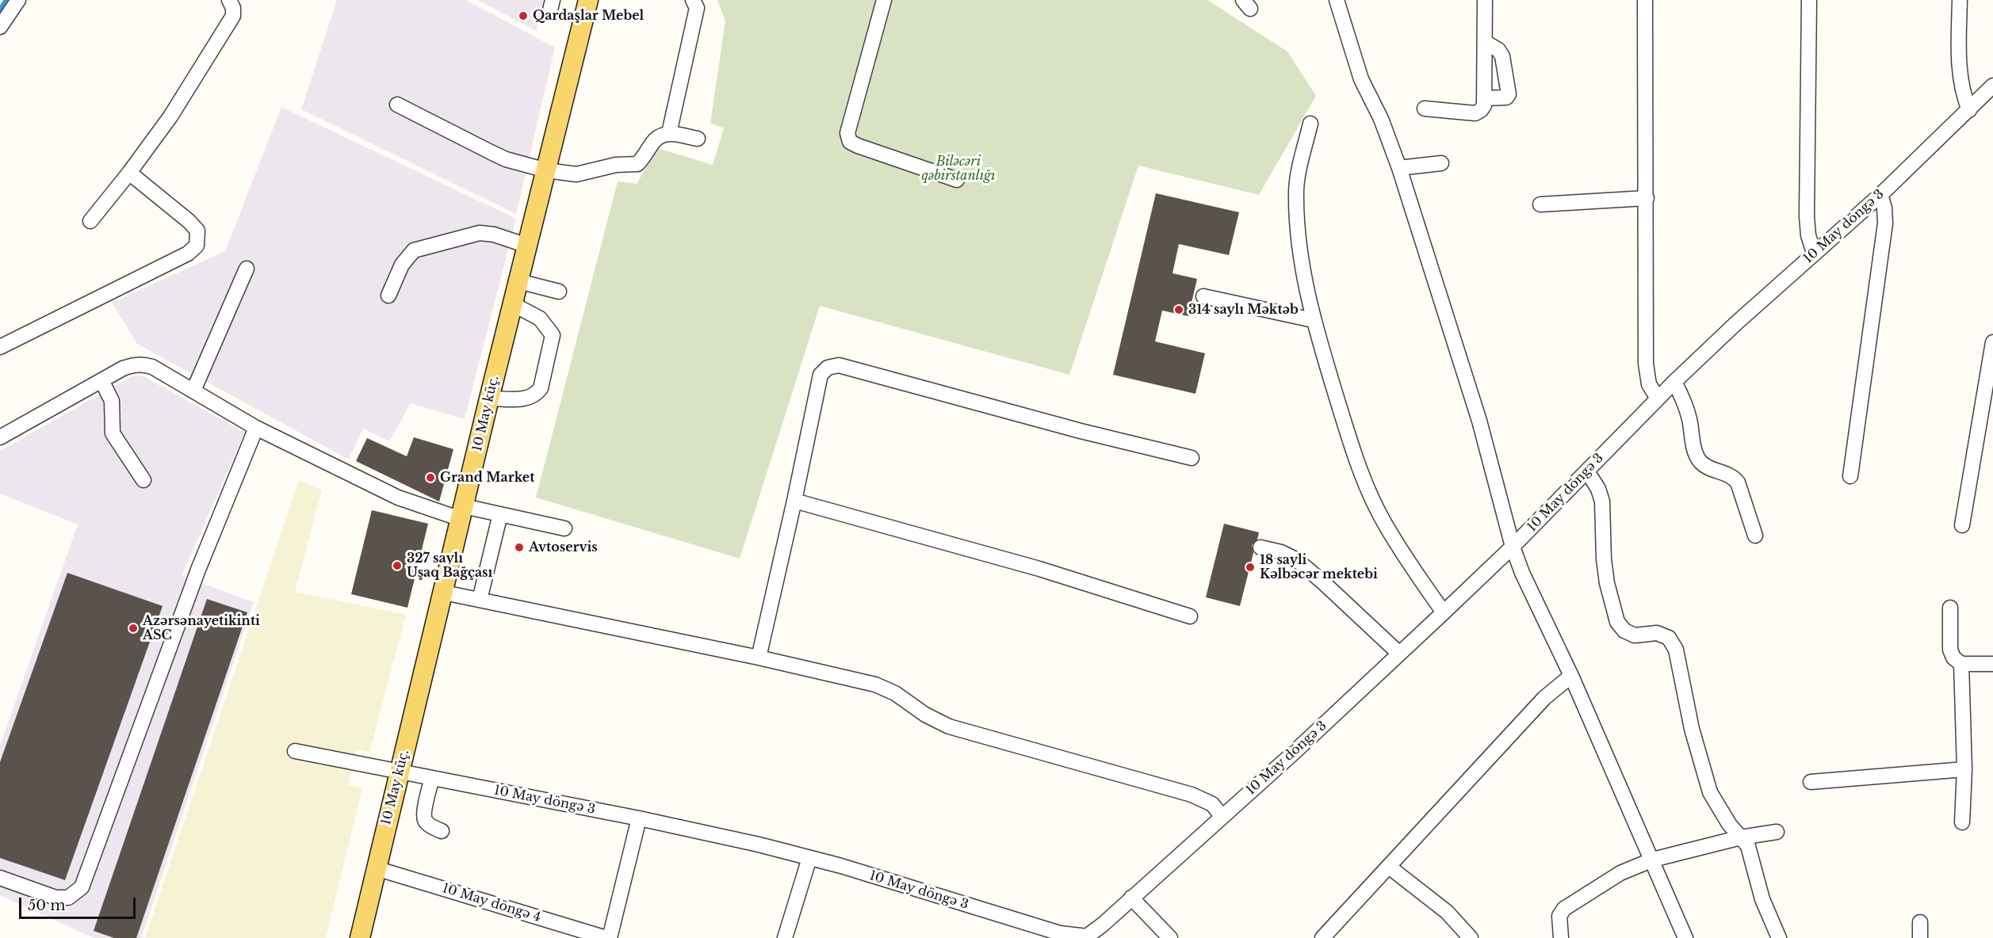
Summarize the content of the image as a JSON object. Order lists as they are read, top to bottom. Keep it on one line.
{"streets":{"main road":["10 May küç."],"street":["10 May döngə 3","10 May döngə 4"]},"crossings":[["10 May döngə 3","10 May küç."],["10 May küç.","10 May döngə 4"]],"parks":["Biləcəri qəbirstanlığı"],"places":["Qardaşlar Mebel","314 saylı Məktəb","Grand Market","Avtoservis","327 saylı Uşaq Bağçası","18 sayli Kəlbəcər mektebi","Azərsənayetikinti ASC"],"scale_bar":"50 m"}
